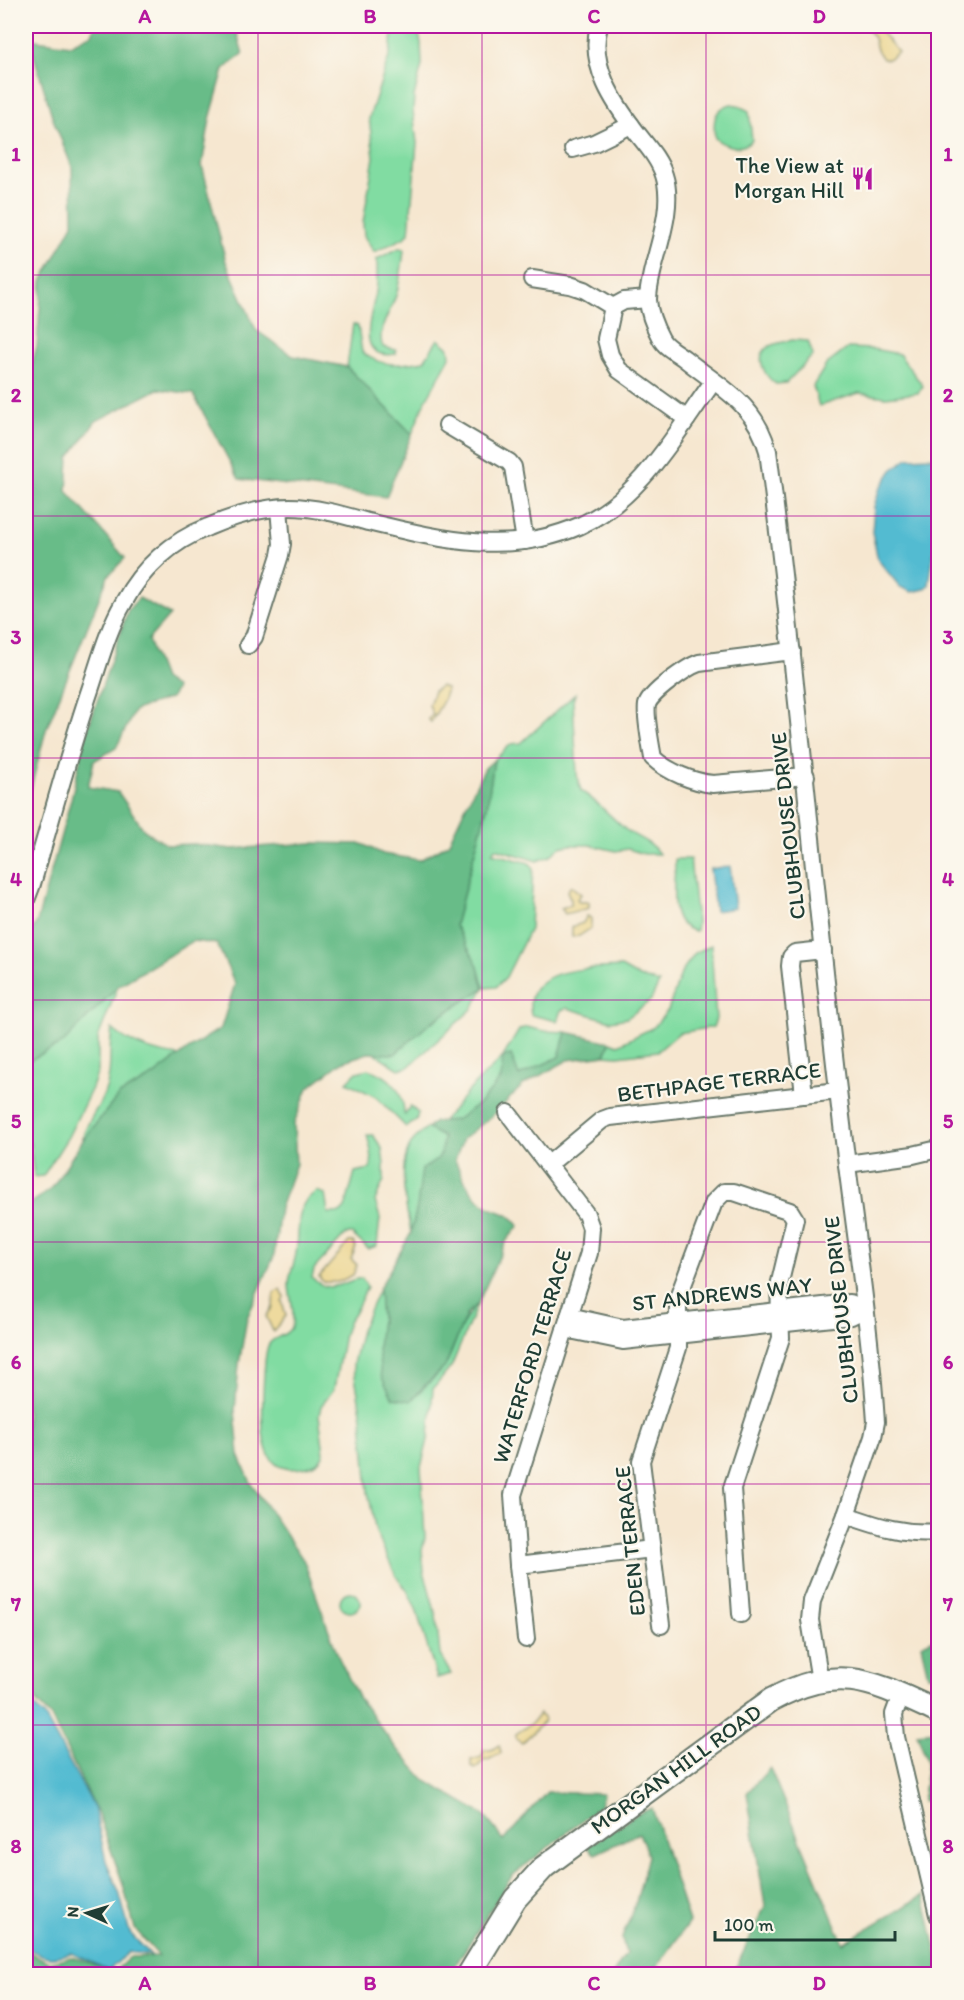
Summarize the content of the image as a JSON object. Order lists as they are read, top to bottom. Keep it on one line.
{"streets":{"main road":["MORGAN HILL ROAD"],"street":["CLUBHOUSE DRIVE","BETHPAGE TERRACE","ST ANDREWS WAY","WATERFORD TERRACE","EDEN TERRACE"]},"crossings":[["CLUBHOUSE DRIVE","BETHPAGE TERRACE"],["CLUBHOUSE DRIVE","ST ANDREWS WAY"],["CLUBHOUSE DRIVE","MORGAN HILL ROAD"],["BETHPAGE TERRACE","WATERFORD TERRACE"],["ST ANDREWS WAY","WATERFORD TERRACE"],["ST ANDREWS WAY","EDEN TERRACE"]],"places":{"restaurant":["The View at Morgan Hill"]},"scale_bar":"100 m","north":"left","grid":{"columns":["A","B","C","D"],"rows":["1","2","3","4","5","6","7","8"]}}
